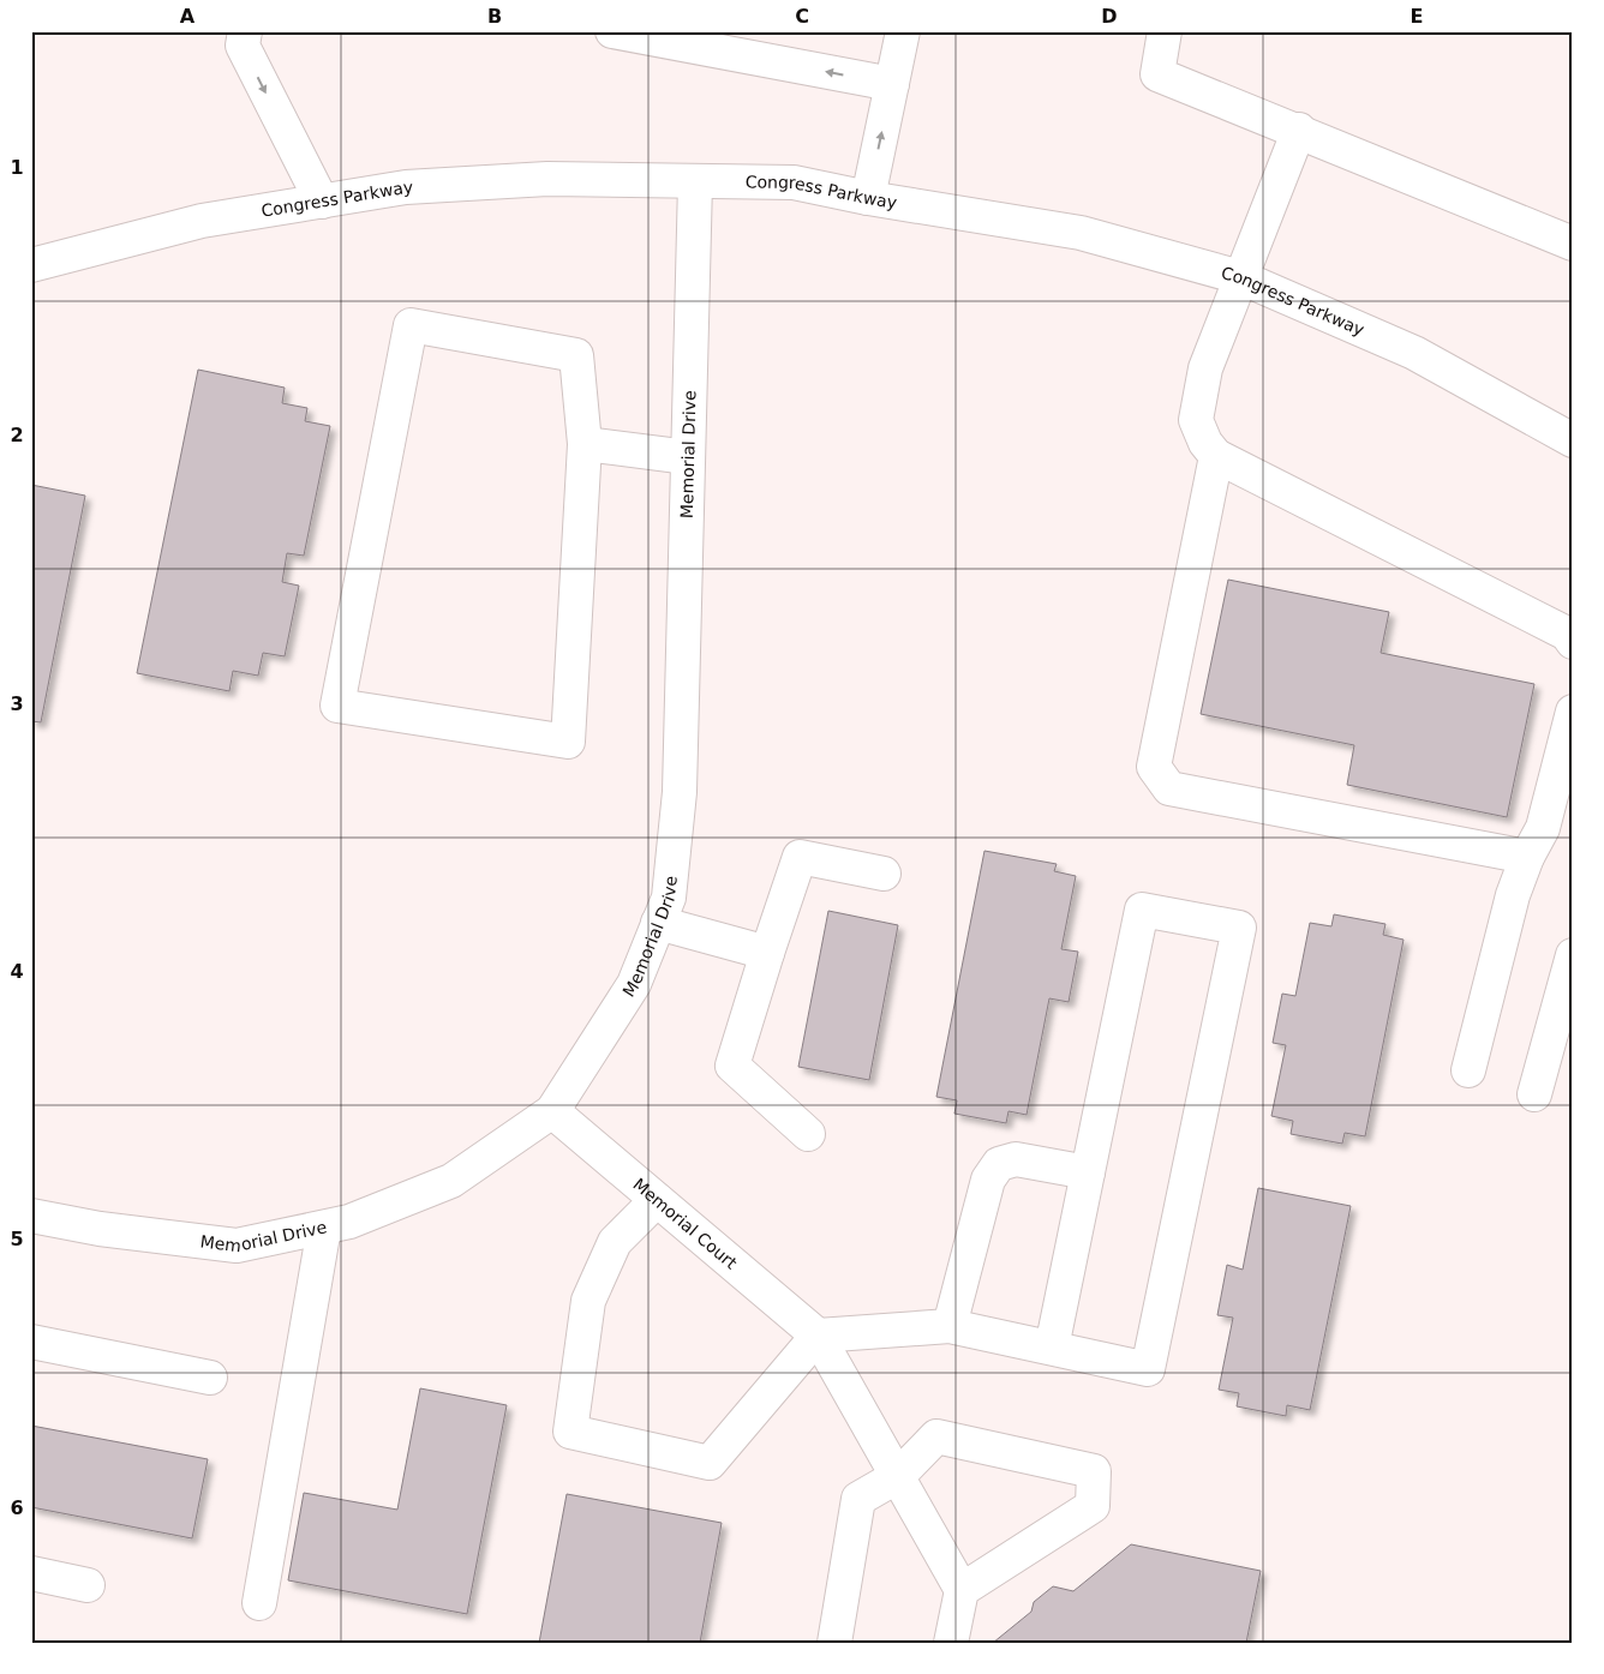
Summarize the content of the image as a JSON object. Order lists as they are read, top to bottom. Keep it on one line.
{"streets":{"street":["Congress Parkway","Memorial Drive","Memorial Court"]},"crossings":[["Congress Parkway","Memorial Drive"],["Memorial Drive","Memorial Court"]],"grid":{"columns":["A","B","C","D","E"],"rows":["1","2","3","4","5","6"]}}
